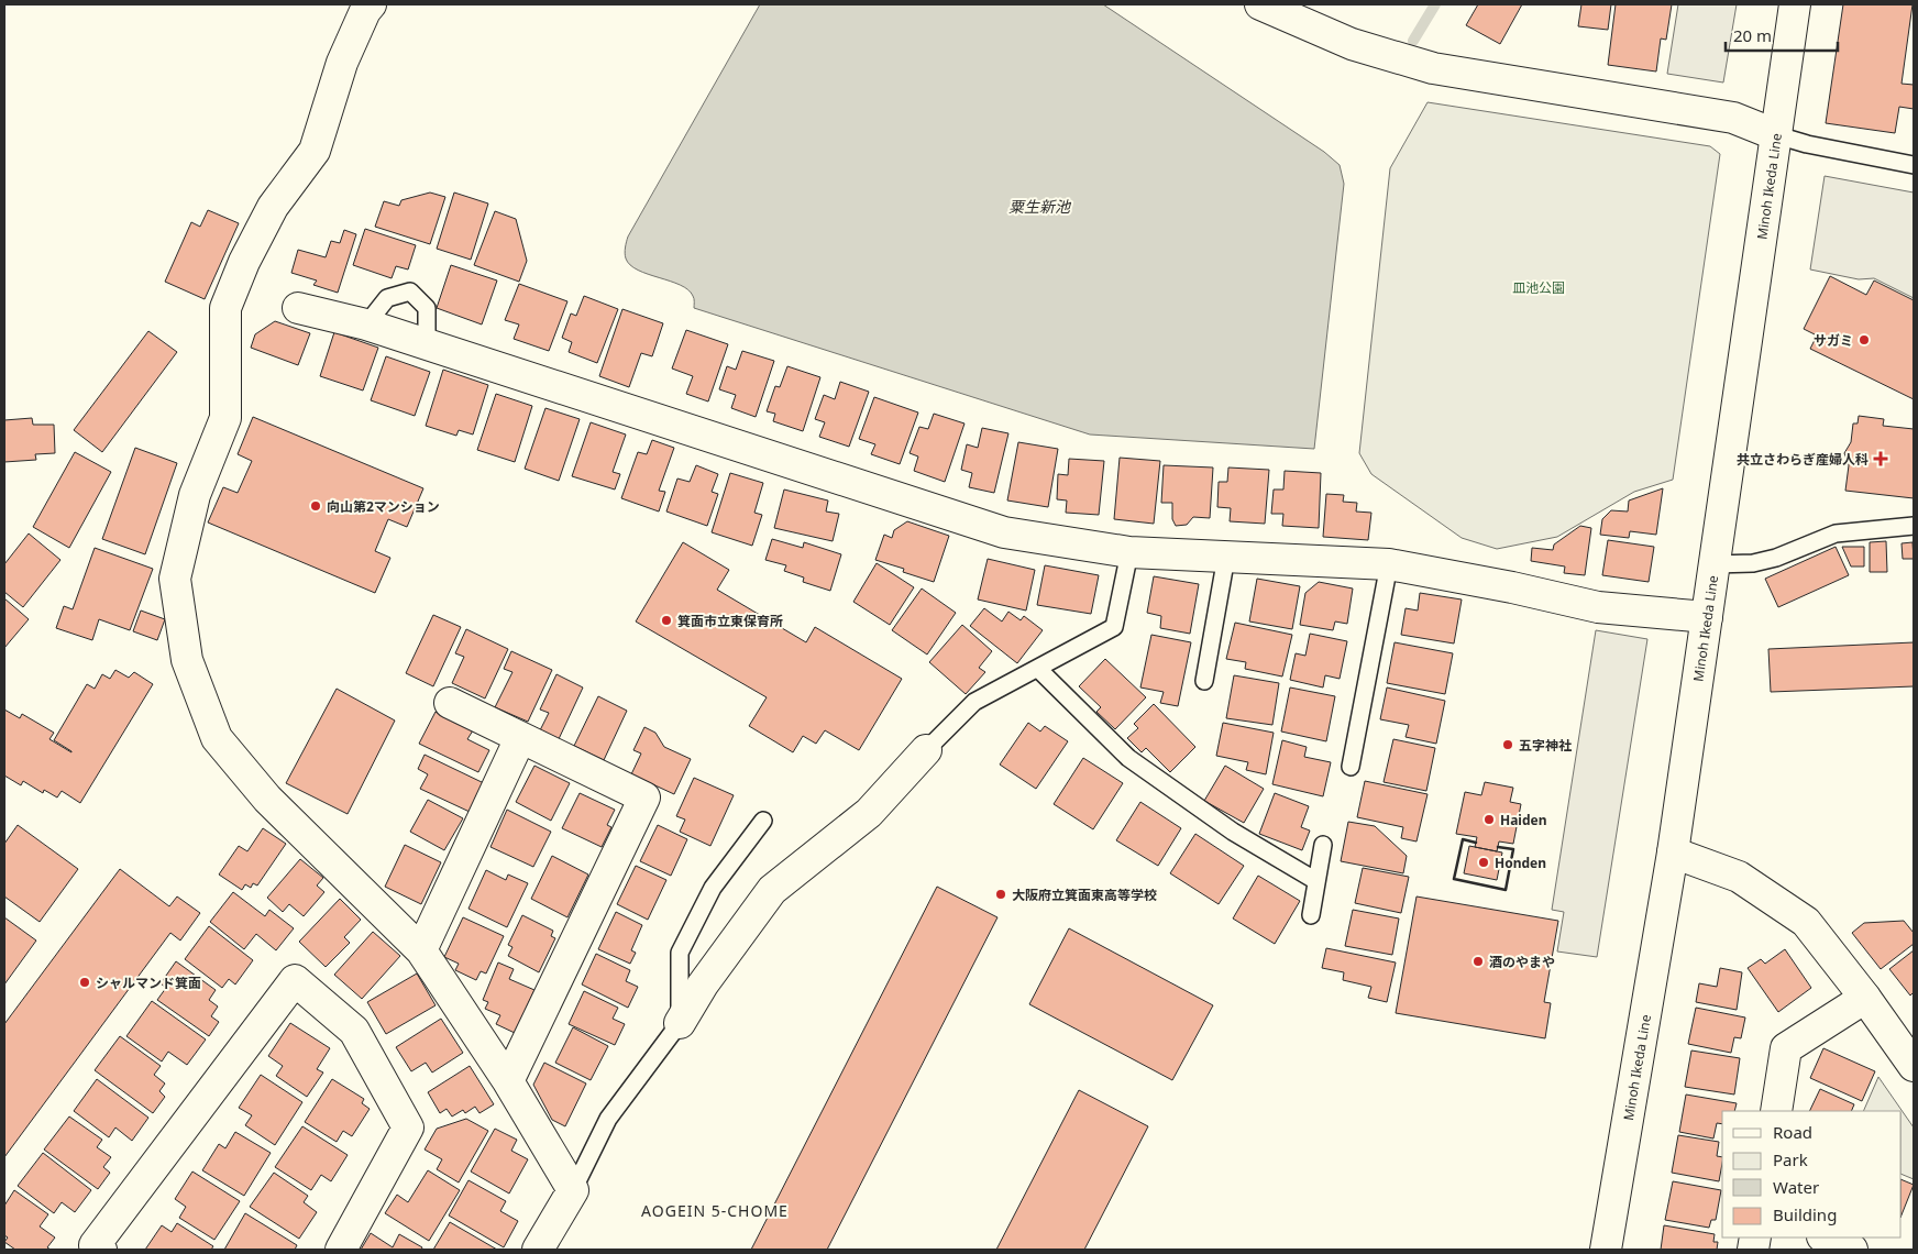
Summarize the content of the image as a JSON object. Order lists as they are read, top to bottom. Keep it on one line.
{"streets":{"street":["Minoh Ikeda Line"]},"districts":["AOGEIN 5-CHOME"],"water":["粟生新池"],"parks":["皿池公園"],"places":{"other":["サガミ","向山第2マンション","箕面市立東保育所","五字神社","Haiden","Honden","大阪府立箕面東高等学校","酒のやまや","シャルマンド箕面"],"health":["共立さわらぎ産婦人科"]},"legend":["Road","Park","Water","Building"],"scale_bar":"20 m"}
